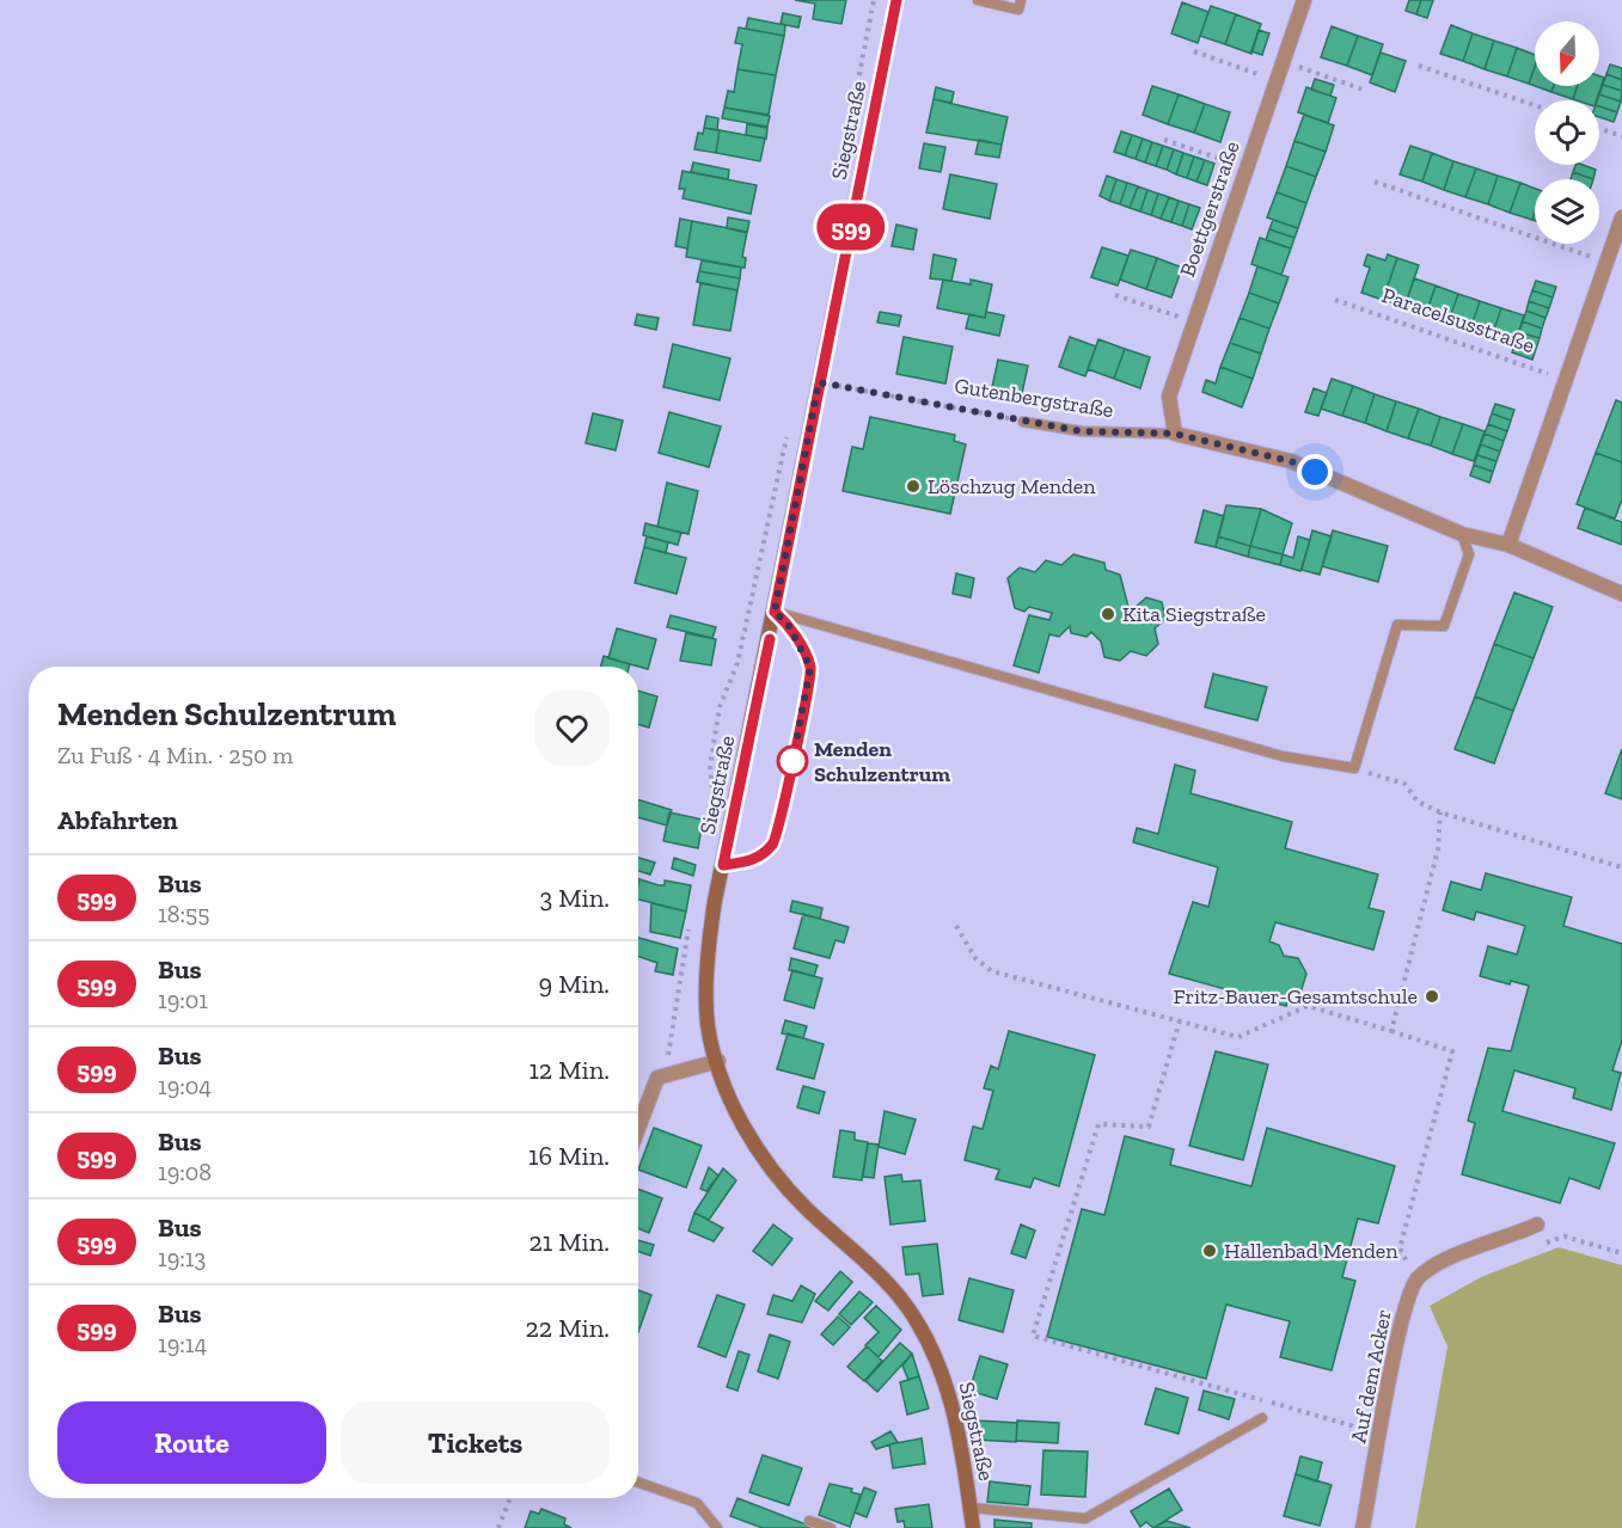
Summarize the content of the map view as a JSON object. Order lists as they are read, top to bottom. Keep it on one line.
{"streets":{"main road":["Siegstraße"],"street":["Boettgerstraße","Gutenbergstraße","Auf dem Acker"],"path":["Paracelsusstraße"]},"crossings":[["Siegstraße","Gutenbergstraße"],["Boettgerstraße","Gutenbergstraße"]],"places":["Löschzug Menden","Kita Siegstraße","Menden Schulzentrum","Fritz-Bauer-Gesamtschule","Hallenbad Menden"],"lines":["bus line 599"],"north":"bottom","page":{"on_map":"599","heading":[["Menden Schulzentrum","Zu Fuß · 4 Min. · 250 m"],"Abfahrten"],"list":[{"mark":"599","name":"Bus","note":"18:55","value":"3 Min."},{"mark":"599","name":"Bus","note":"19:01","value":"9 Min."},{"mark":"599","name":"Bus","note":"19:04","value":"12 Min."},{"mark":"599","name":"Bus","note":"19:08","value":"16 Min."},{"mark":"599","name":"Bus","note":"19:13","value":"21 Min."},{"mark":"599","name":"Bus","note":"19:14","value":"22 Min."}],"buttons":["Route","Tickets"]}}
